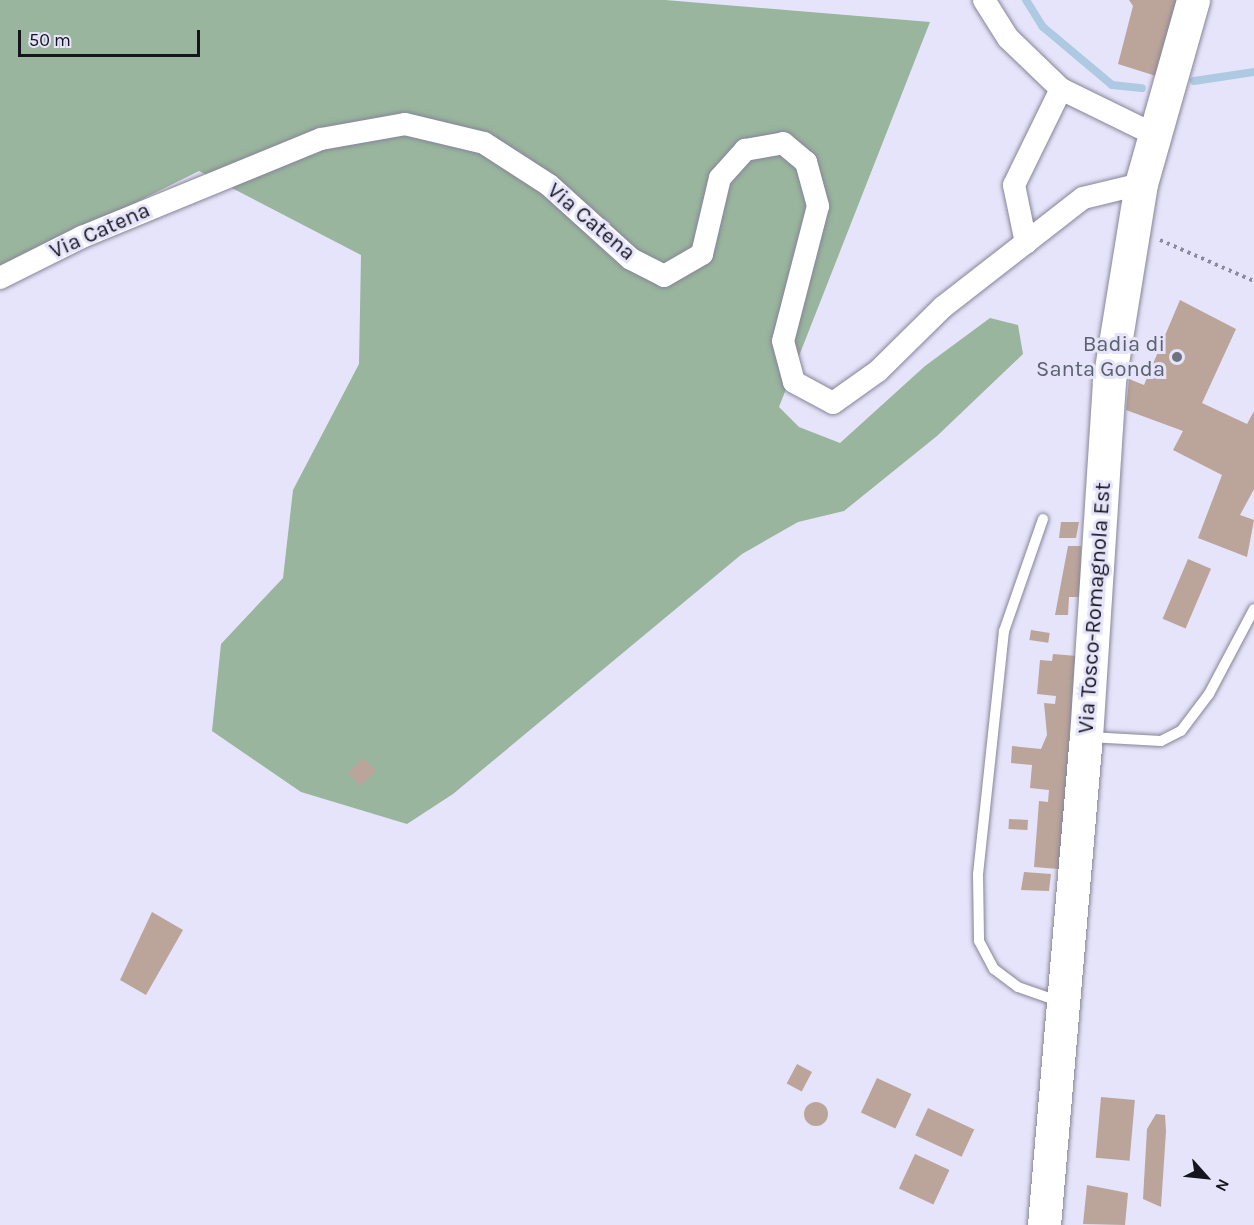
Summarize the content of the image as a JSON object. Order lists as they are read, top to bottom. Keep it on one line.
{"streets":{"main road":["Via Tosco-Romagnola Est"],"street":["Via Catena"]},"crossings":[["Via Catena","Via Tosco-Romagnola Est"]],"places":["Badia di Santa Gonda"],"scale_bar":"50 m","north":"bottom right"}
